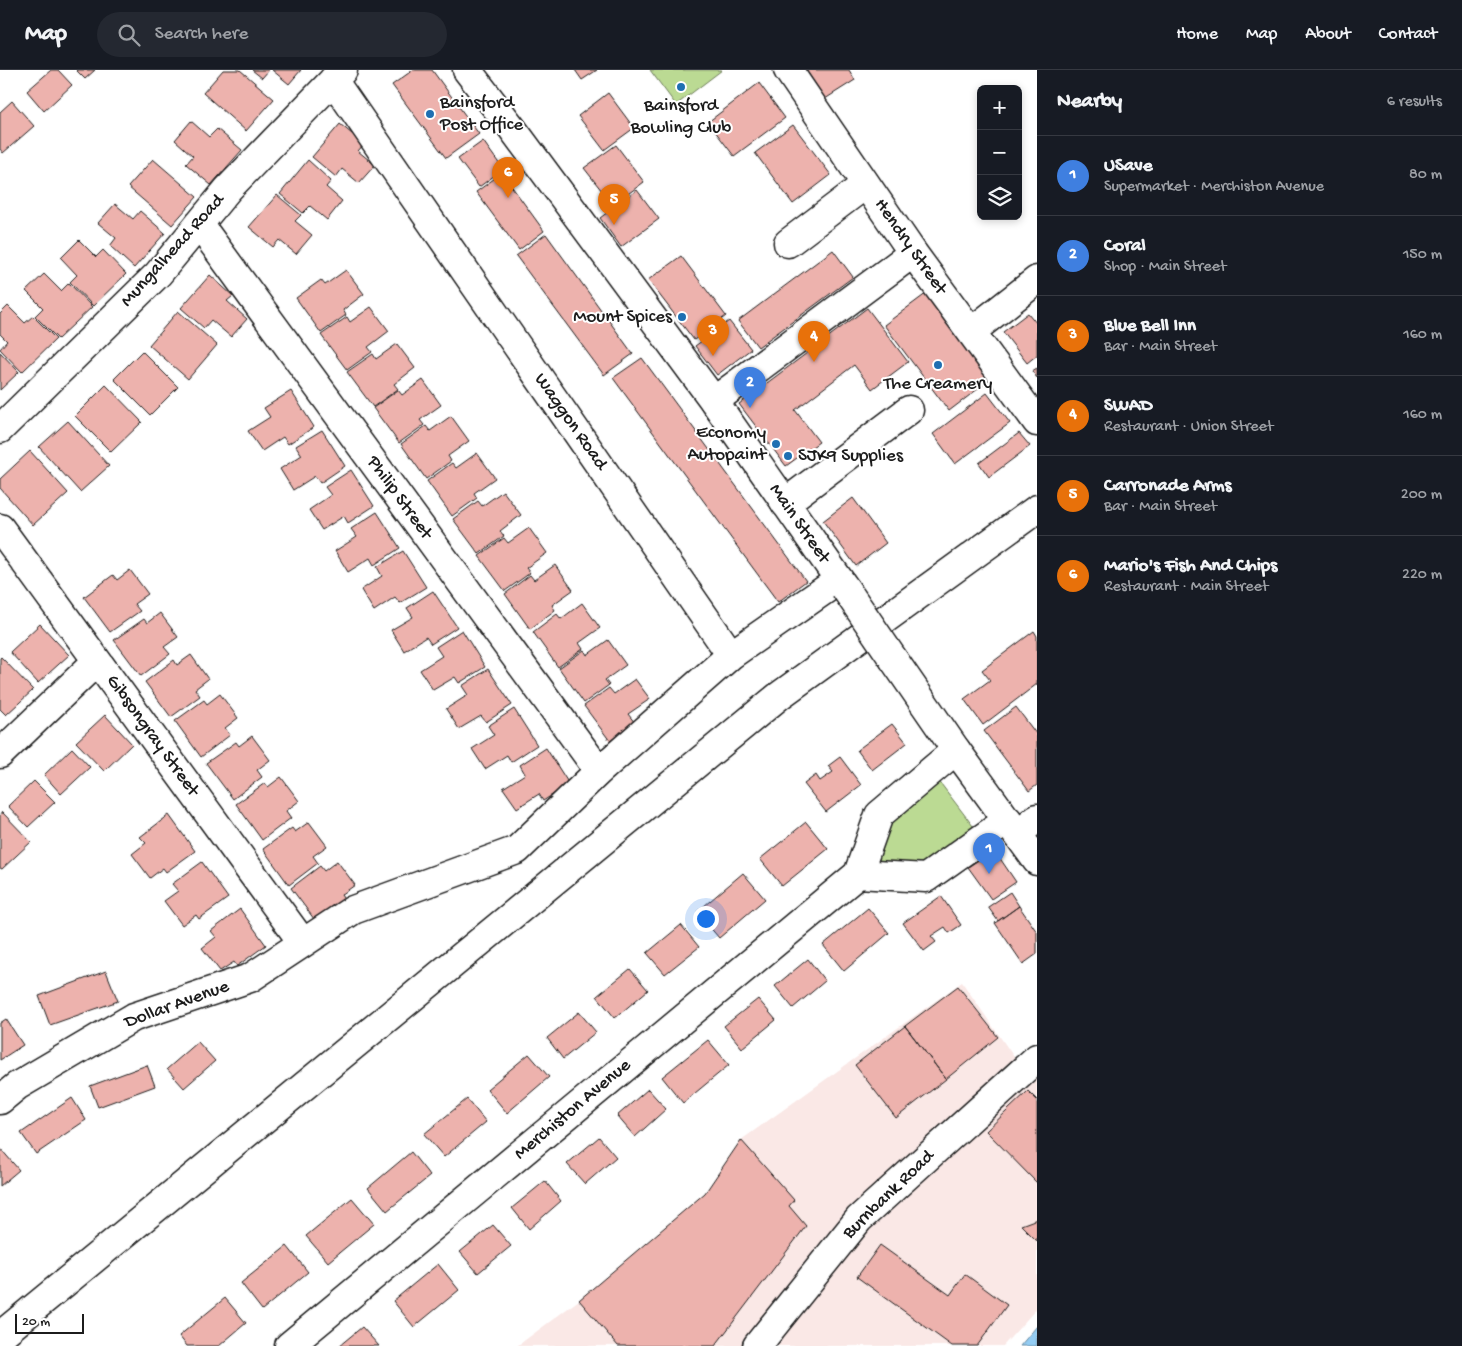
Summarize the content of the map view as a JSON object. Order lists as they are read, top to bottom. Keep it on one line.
{"streets":{"street":["Hendry Street","Mungalhead Road","Waggon Road","Philip Street","Main Street","Gibsongray Street","Dollar Avenue","Merchiston Avenue","Burnbank Road"]},"crossings":[["Mungalhead Road","Waggon Road"],["Mungalhead Road","Philip Street"],["Waggon Road","Dollar Avenue"],["Philip Street","Dollar Avenue"],["Gibsongray Street","Dollar Avenue"]],"places":["Bainsford Bowling Club","Bainsford Post Office","Mount Spices","The Creamery","Economy Autopaint","SJK9 Supplies"],"scale_bar":"20 m","page":{"header":"Map","search":"Search here","nav":["Home","Map","About","Contact"],"heading":["Nearby","6 results"],"map_buttons":["+","−"],"list":[{"mark":"1","name":"USave","note":"Supermarket · Merchiston Avenue","value":"80 m"},{"mark":"2","name":"Coral","note":"Shop · Main Street","value":"150 m"},{"mark":"3","name":"Blue Bell Inn","note":"Bar · Main Street","value":"160 m"},{"mark":"4","name":"SWAD","note":"Restaurant · Union Street","value":"160 m"},{"mark":"5","name":"Carronade Arms","note":"Bar · Main Street","value":"200 m"},{"mark":"6","name":"Mario's Fish And Chips","note":"Restaurant · Main Street","value":"220 m"}],"pins":["6","5","3","4","2","1"],"scale":"20 m"}}
